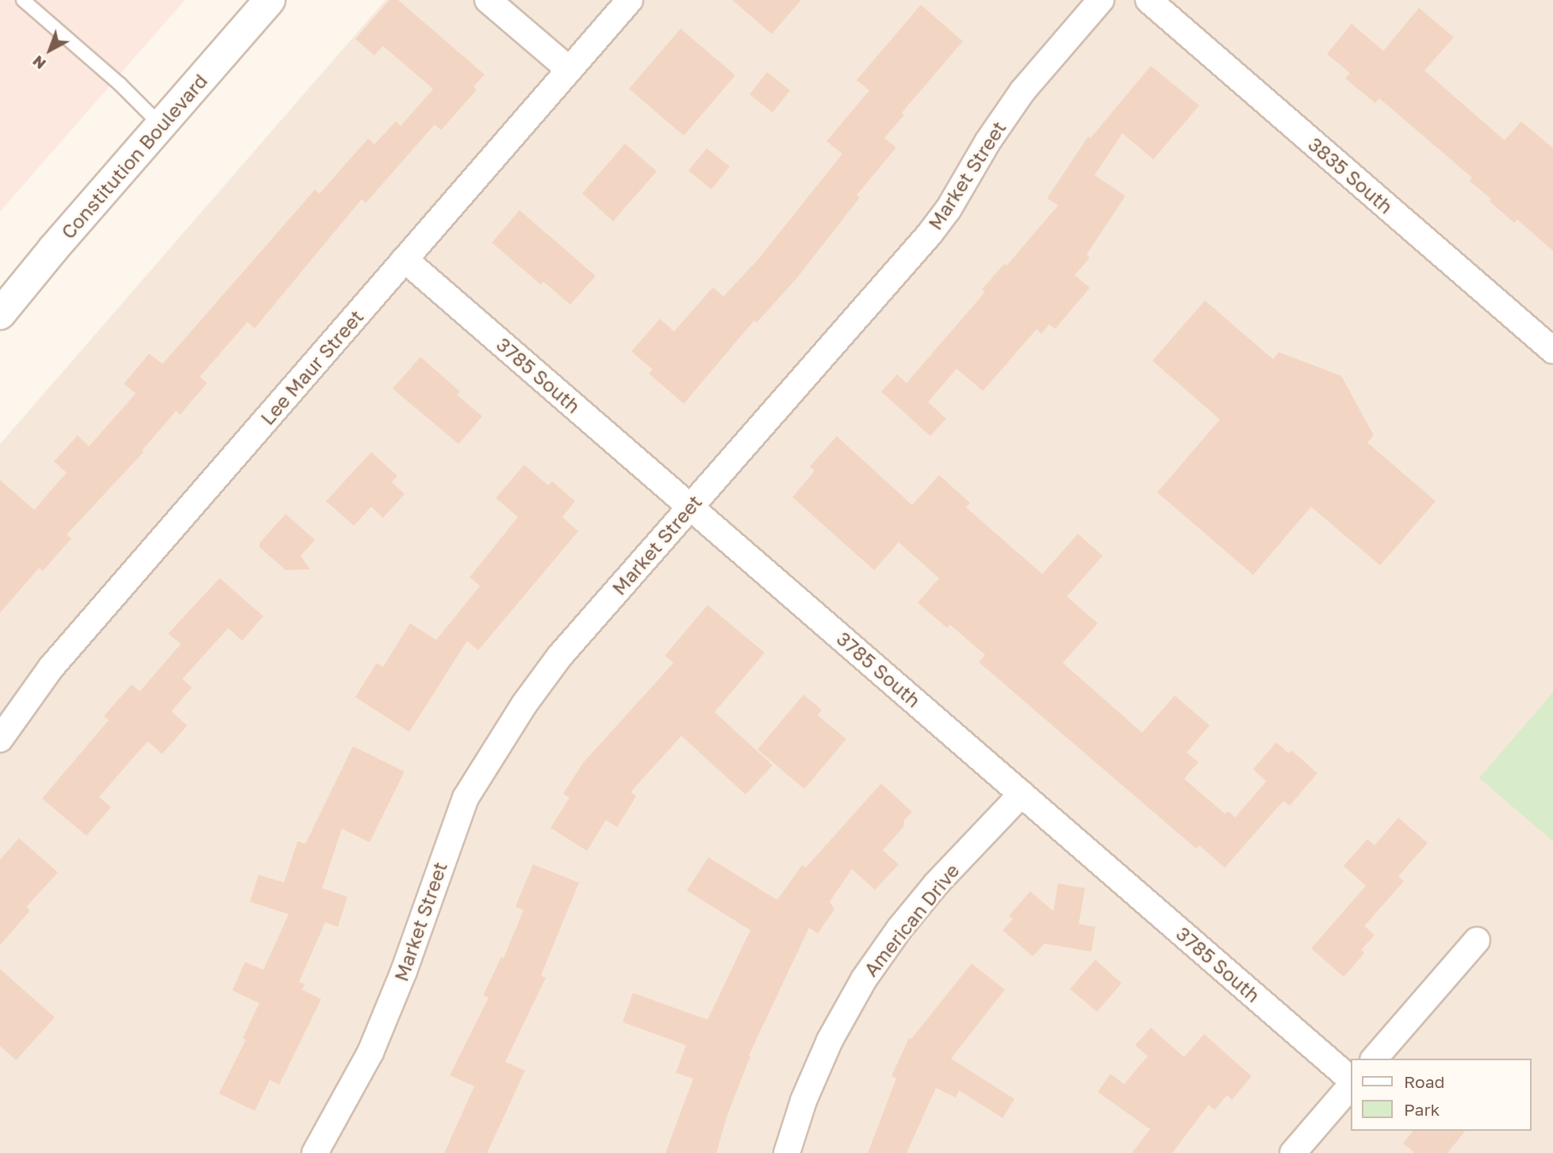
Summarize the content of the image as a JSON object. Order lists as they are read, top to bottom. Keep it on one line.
{"streets":{"main road":["Constitution Boulevard"],"street":["Market Street","3835 South","Lee Maur Street","3785 South","American Drive"]},"crossings":[["Market Street","3785 South"],["Lee Maur Street","3785 South"],["3785 South","American Drive"]],"legend":["Road","Park"],"north":"bottom left"}
